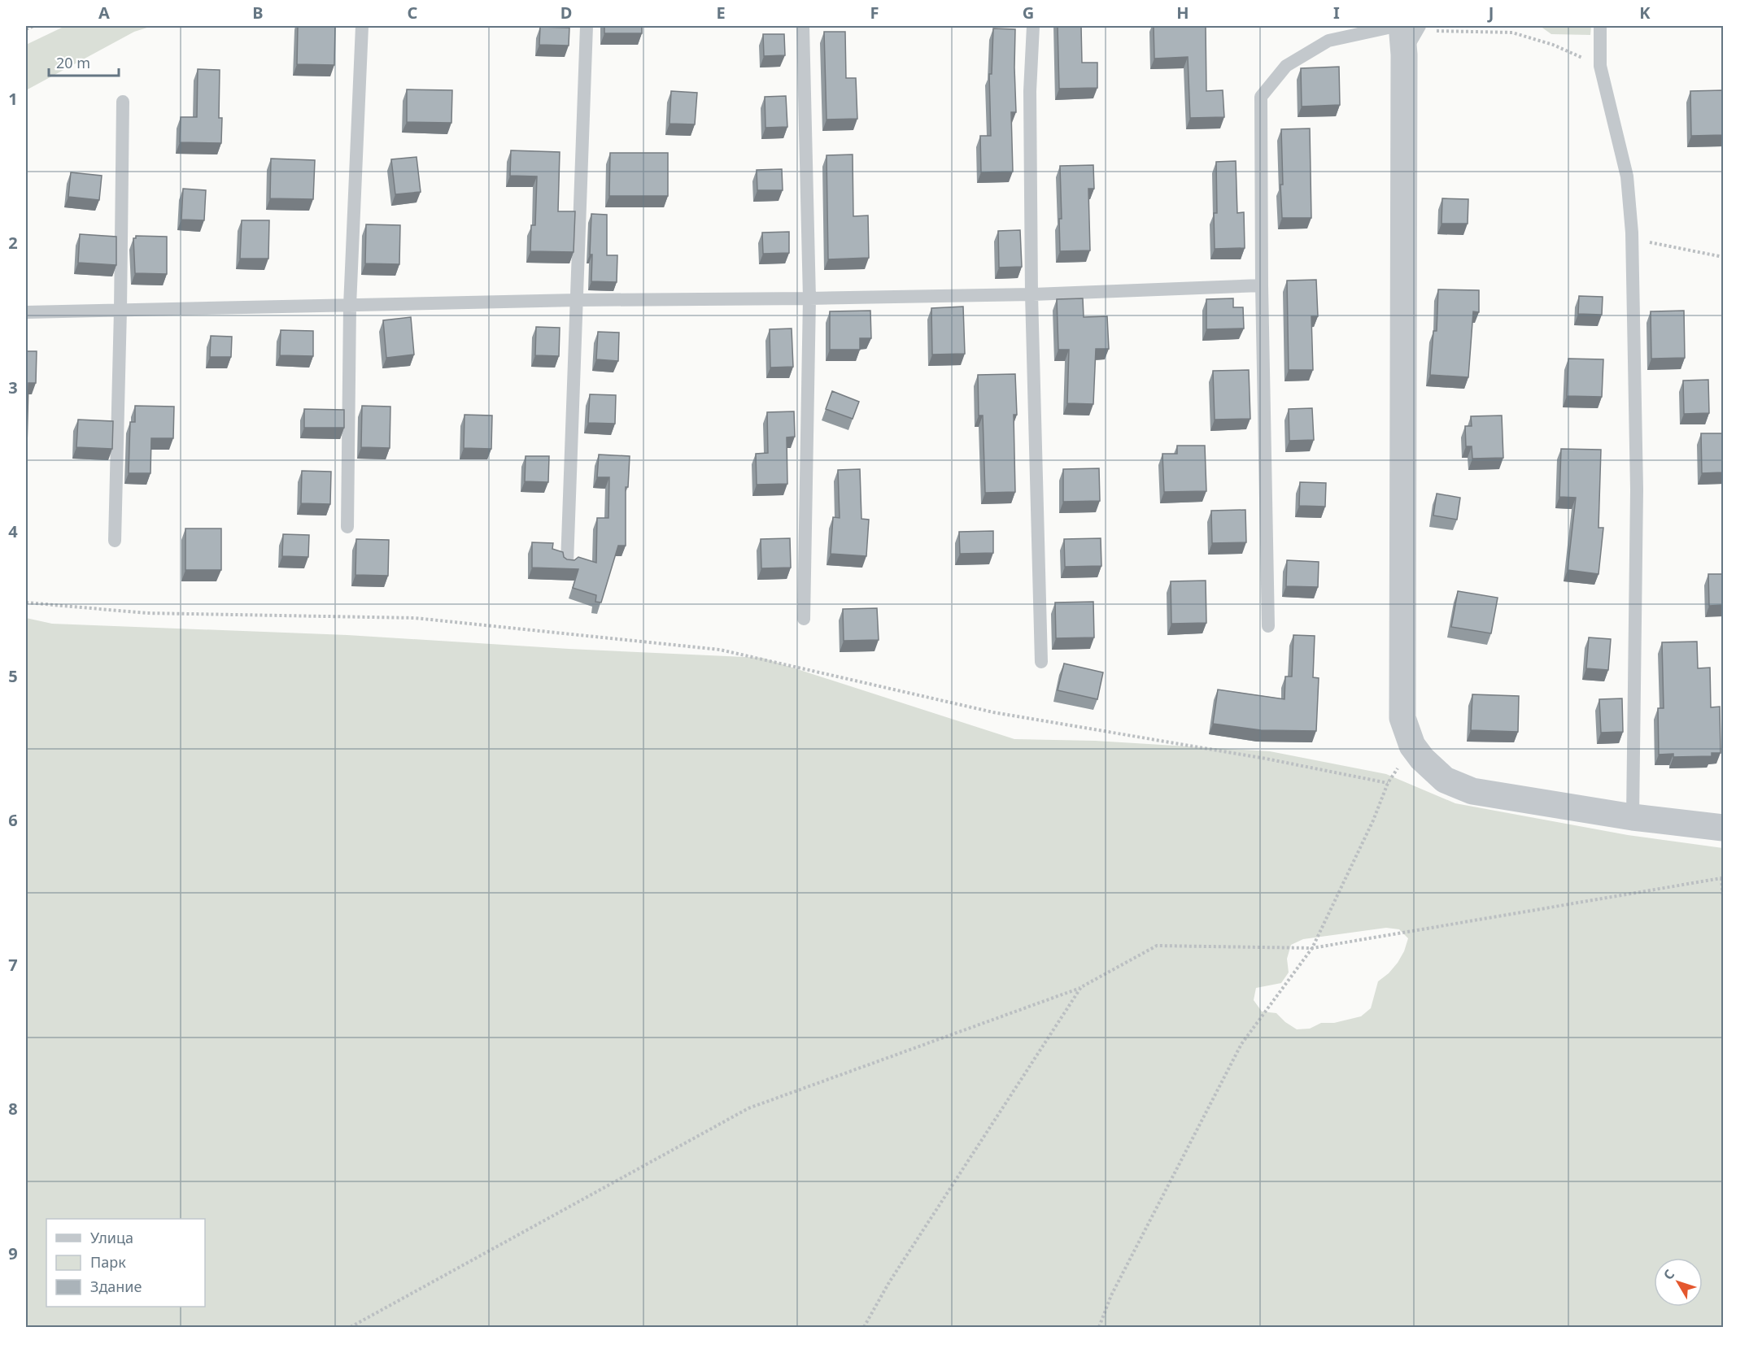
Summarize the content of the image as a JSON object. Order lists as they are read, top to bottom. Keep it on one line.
{"legend":["Улица","Парк","Здание"],"scale_bar":"20 m","north":"top left","grid":{"columns":["A","B","C","D","E","F","G","H","I","J","K"],"rows":["1","2","3","4","5","6","7","8","9"]}}
